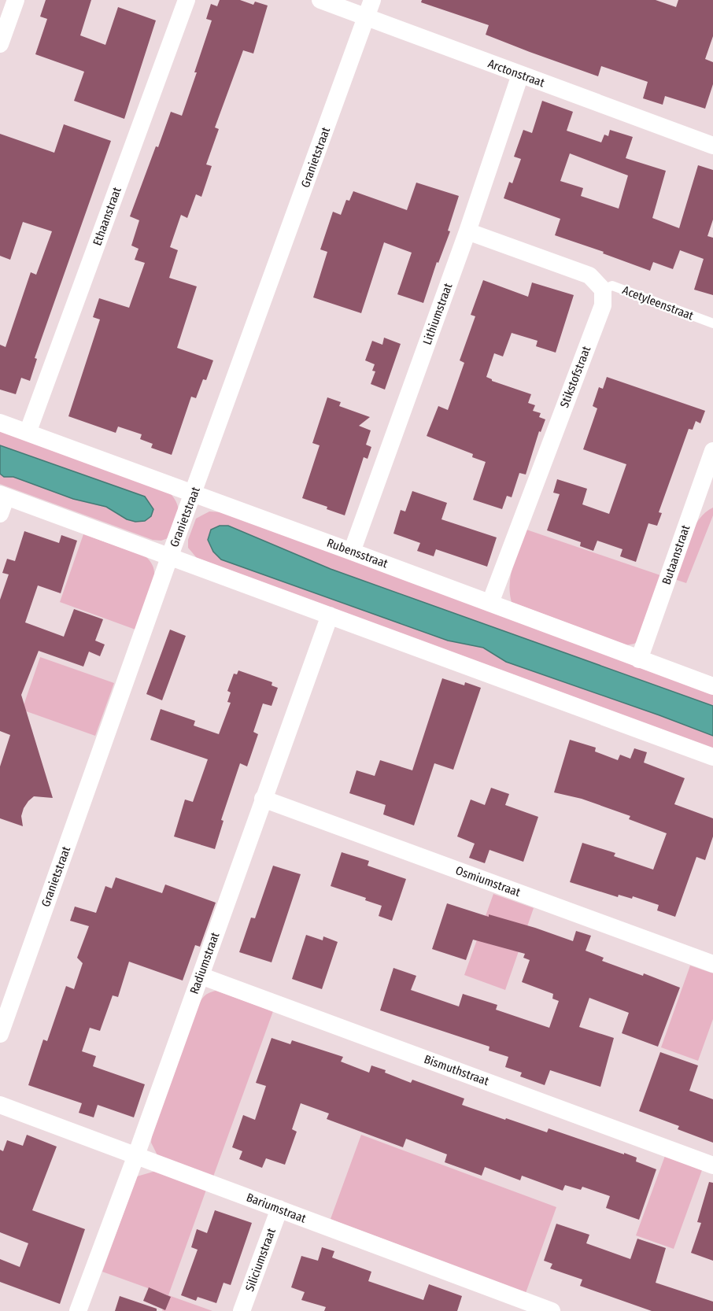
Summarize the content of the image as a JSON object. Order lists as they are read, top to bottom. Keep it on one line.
{"streets":{"street":["Arctonstraat","Granietstraat","Ethaanstraat","Lithiumstraat","Stikstofstraat","Rubensstraat","Butaanstraat","Osmiumstraat","Radiumstraat","Bismuthstraat","Bariumstraat","Siliciumstraat"],"lane":["Acetyleenstraat"]},"crossings":[["Arctonstraat","Granietstraat"],["Arctonstraat","Lithiumstraat"],["Granietstraat","Rubensstraat"],["Ethaanstraat","Rubensstraat"],["Acetyleenstraat","Stikstofstraat"],["Lithiumstraat","Rubensstraat"],["Stikstofstraat","Rubensstraat"],["Rubensstraat","Butaanstraat"],["Osmiumstraat","Radiumstraat"],["Radiumstraat","Bismuthstraat"],["Radiumstraat","Bariumstraat"],["Bariumstraat","Siliciumstraat"]]}
